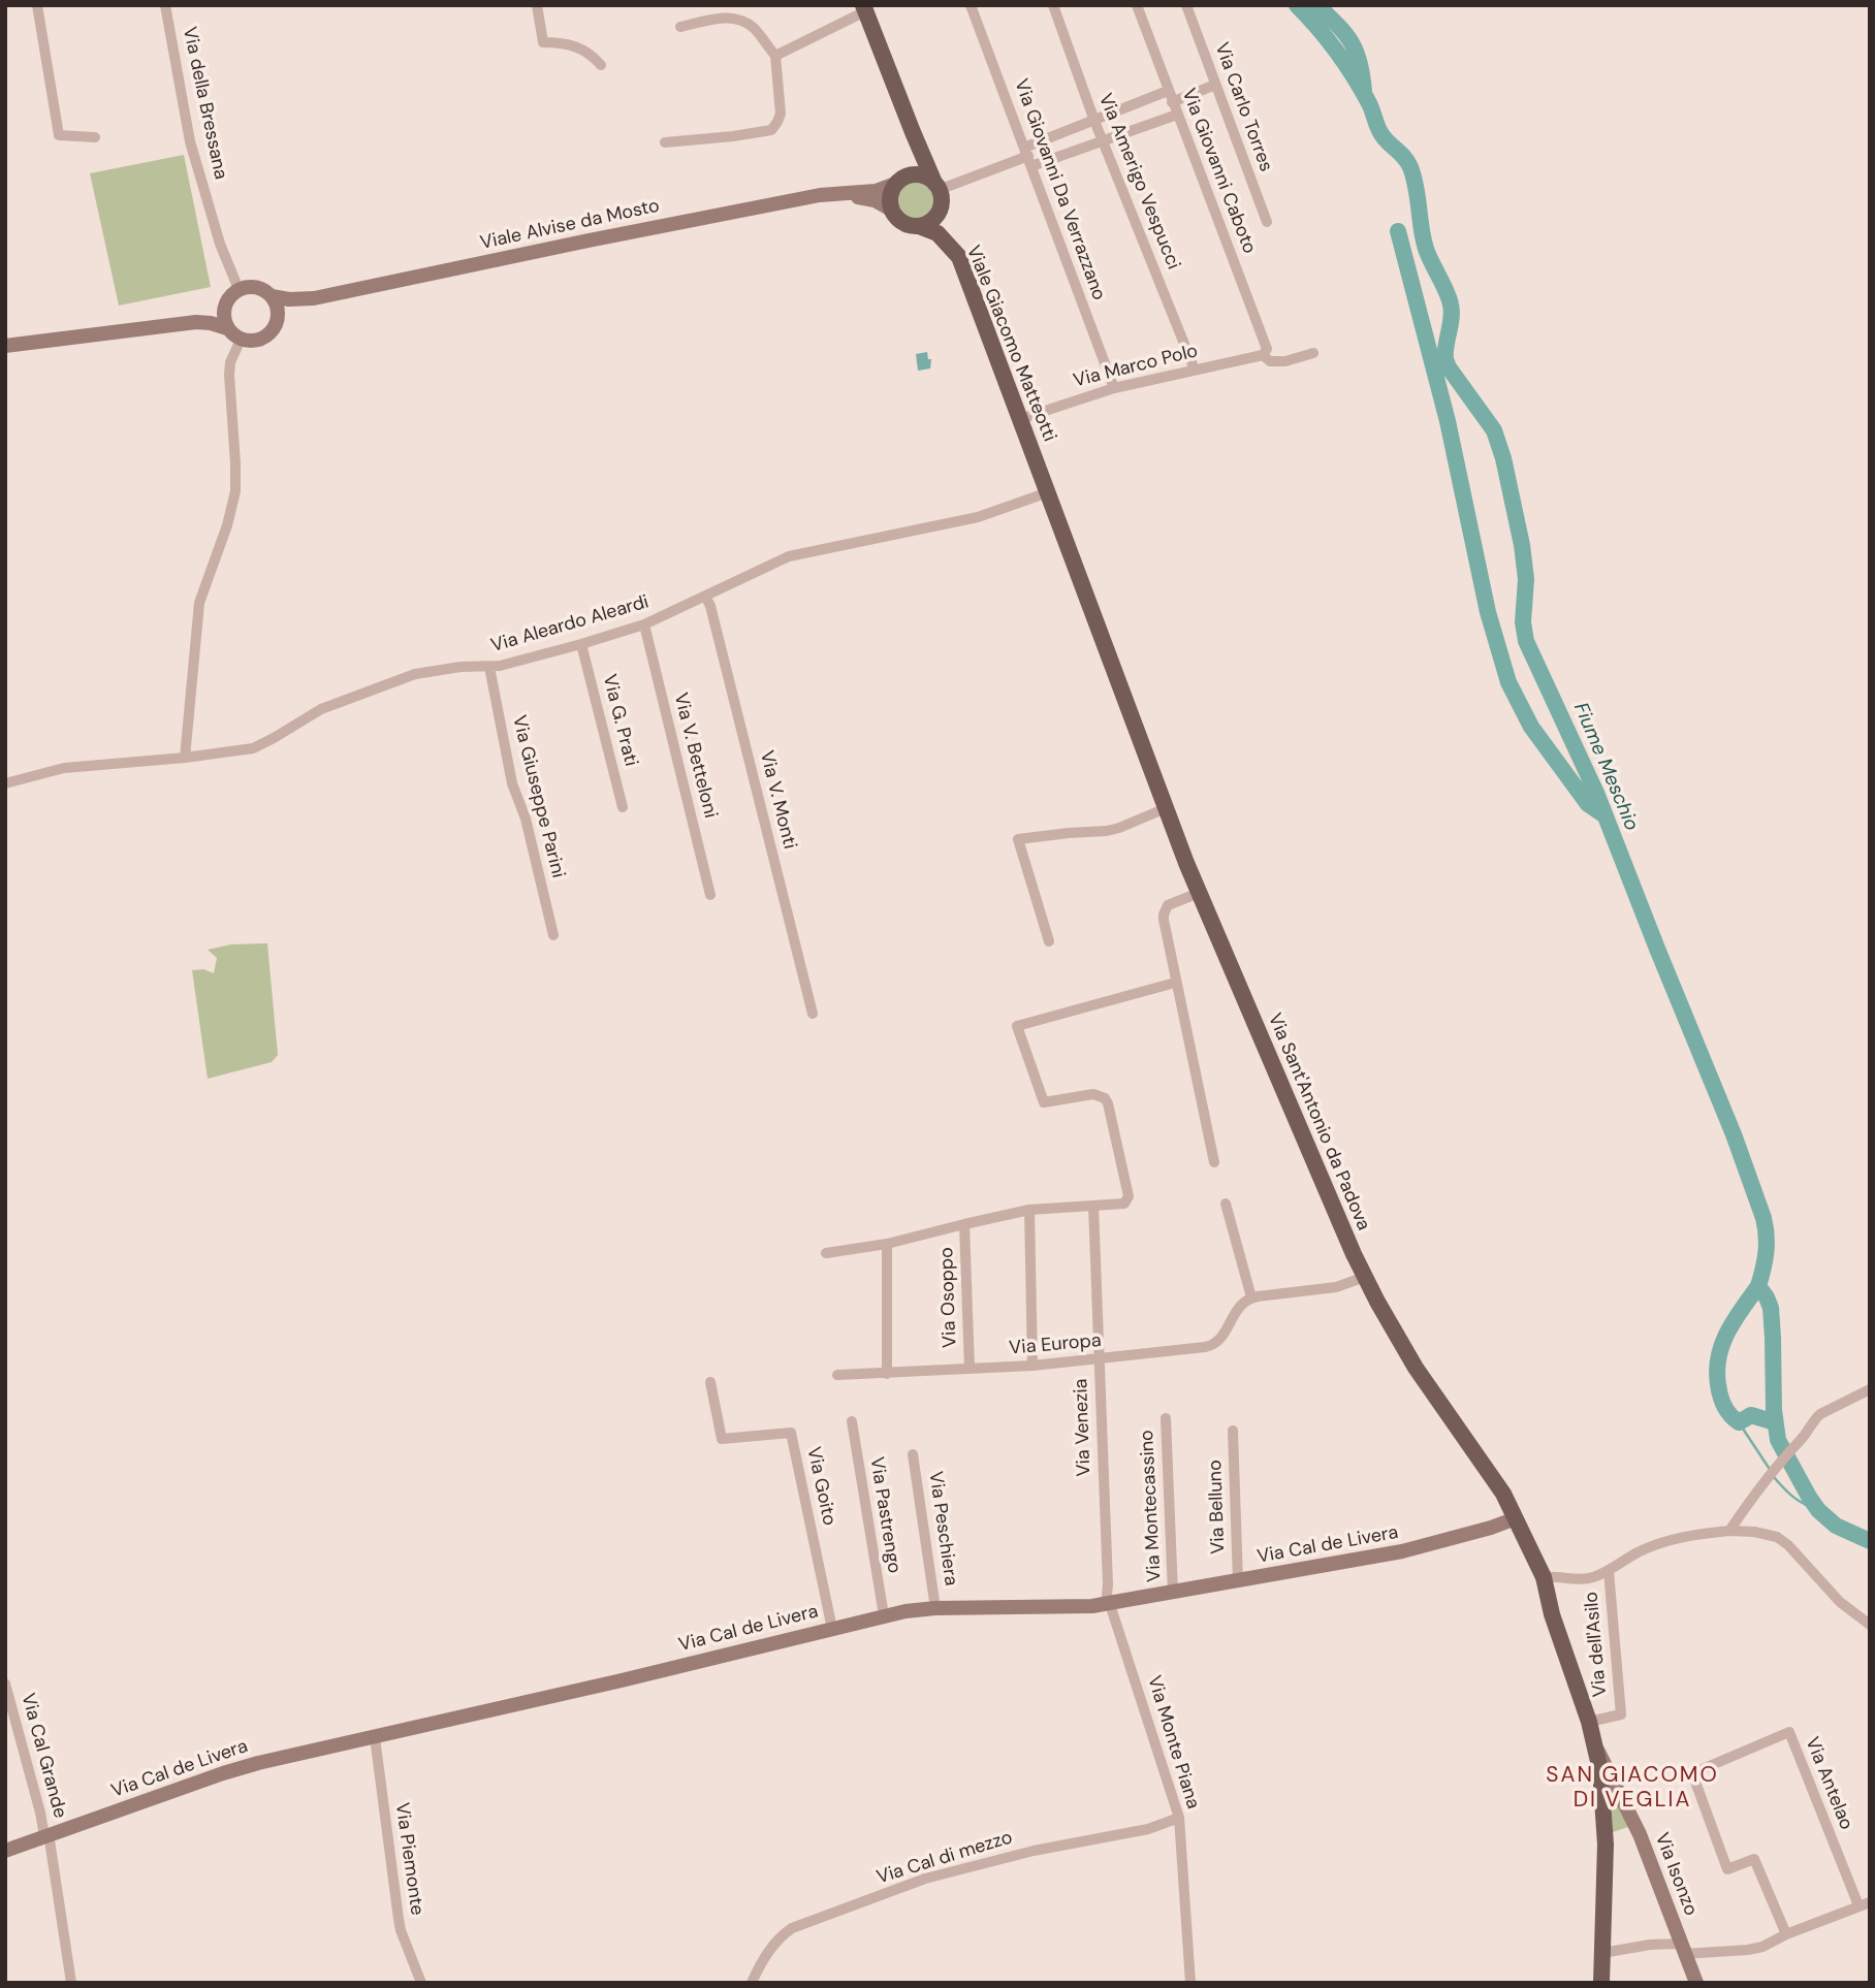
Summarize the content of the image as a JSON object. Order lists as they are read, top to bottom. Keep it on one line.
{"streets":{"main road":["Viale Giacomo Matteotti","Via Sant'Antonio da Padova"],"street":["Via della Bressana","Via Carlo Torres","Via Giovanni Caboto","Via Amerigo Vespucci","Via Giovanni Da Verrazzano","Viale Alvise da Mosto","Via Marco Polo","Via Aleardo Aleardi","Via G. Prati","Via V. Betteloni","Via Giuseppe Parini","Via V. Monti","Via Osoppo","Via Europa","Via Venezia","Via Goito","Via Montecassino","Via Belluno","Via Pastrengo","Via Peschiera","Via Cal de Livera","Via dell'Asilo","Via Monte Piana","Via Cal Grande","Via Antelao","Via Cal di mezzo","Via Piemonte","Via Isonzo"]},"crossings":[["Via della Bressana","Viale Alvise da Mosto"],["Via Giovanni Caboto","Via Marco Polo"],["Via Amerigo Vespucci","Via Marco Polo"],["Via Giovanni Da Verrazzano","Via Marco Polo"],["Viale Alvise da Mosto","Viale Giacomo Matteotti"],["Viale Giacomo Matteotti","Via Marco Polo"],["Viale Giacomo Matteotti","Via Aleardo Aleardi"],["Viale Giacomo Matteotti","Via Sant'Antonio da Padova"],["Via Aleardo Aleardi","Via G. Prati"],["Via Aleardo Aleardi","Via V. Betteloni"],["Via Aleardo Aleardi","Via Giuseppe Parini"],["Via Aleardo Aleardi","Via V. Monti"],["Via Aleardo Aleardi","Via Sant'Antonio da Padova"],["Via Sant'Antonio da Padova","Via Cal de Livera"],["Via Sant'Antonio da Padova","Via dell'Asilo"],["Via Sant'Antonio da Padova","Via Isonzo"],["Via Osoppo","Via Europa"],["Via Europa","Via Venezia"],["Via Venezia","Via Cal de Livera"],["Via Venezia","Via Monte Piana"],["Via Goito","Via Cal de Livera"],["Via Montecassino","Via Cal de Livera"],["Via Belluno","Via Cal de Livera"],["Via Pastrengo","Via Cal de Livera"],["Via Peschiera","Via Cal de Livera"],["Via Cal de Livera","Via Monte Piana"],["Via Cal de Livera","Via Cal Grande"],["Via Cal de Livera","Via Piemonte"],["Via Monte Piana","Via Cal di mezzo"]],"districts":["SAN GIACOMO DI VEGLIA"],"water":["Fiume Meschio"]}
